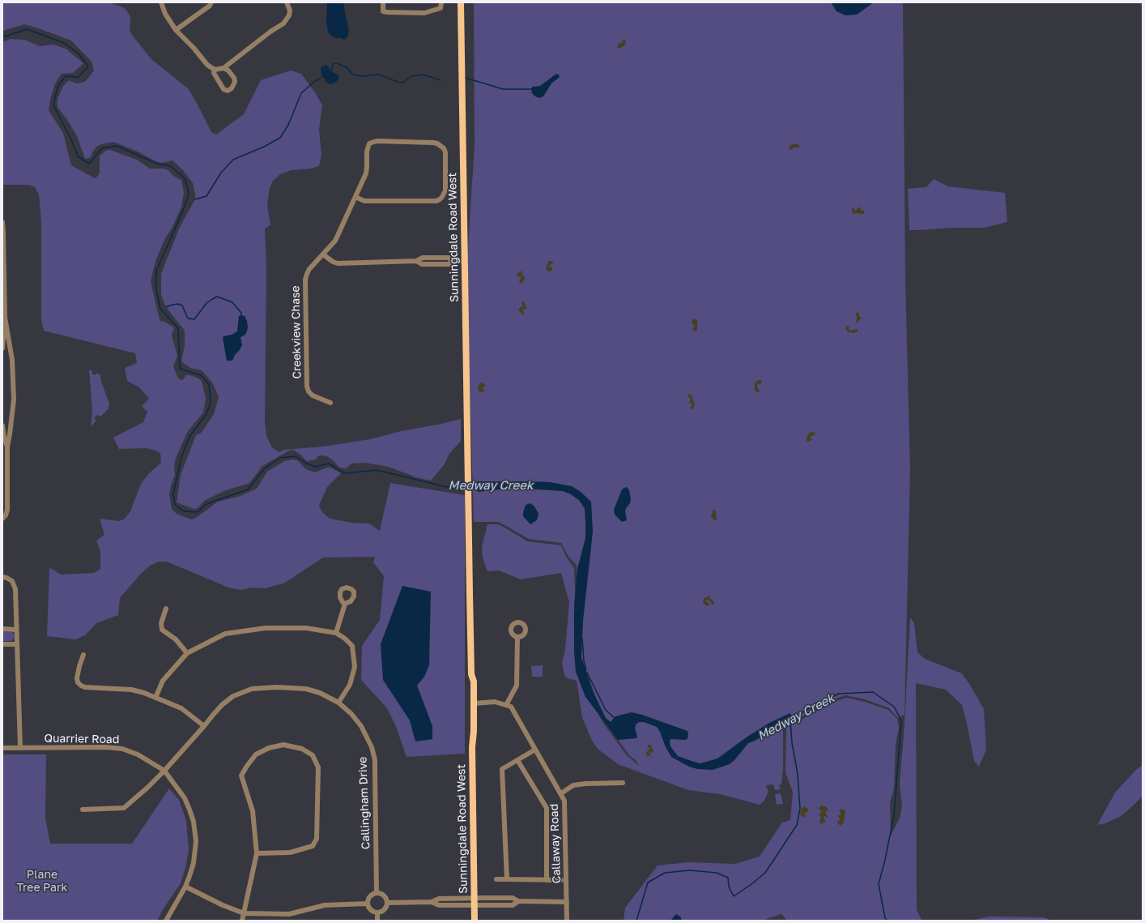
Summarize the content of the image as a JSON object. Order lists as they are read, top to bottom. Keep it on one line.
{"streets":{"main road":["Sunningdale Road West"],"street":["Creekview Chase","Quarrier Road","Callingham Drive","Callaway Road"]},"crossings":[["Quarrier Road","Callingham Drive"]],"water":["Medway Creek"],"parks":["Plane Tree Park"]}
